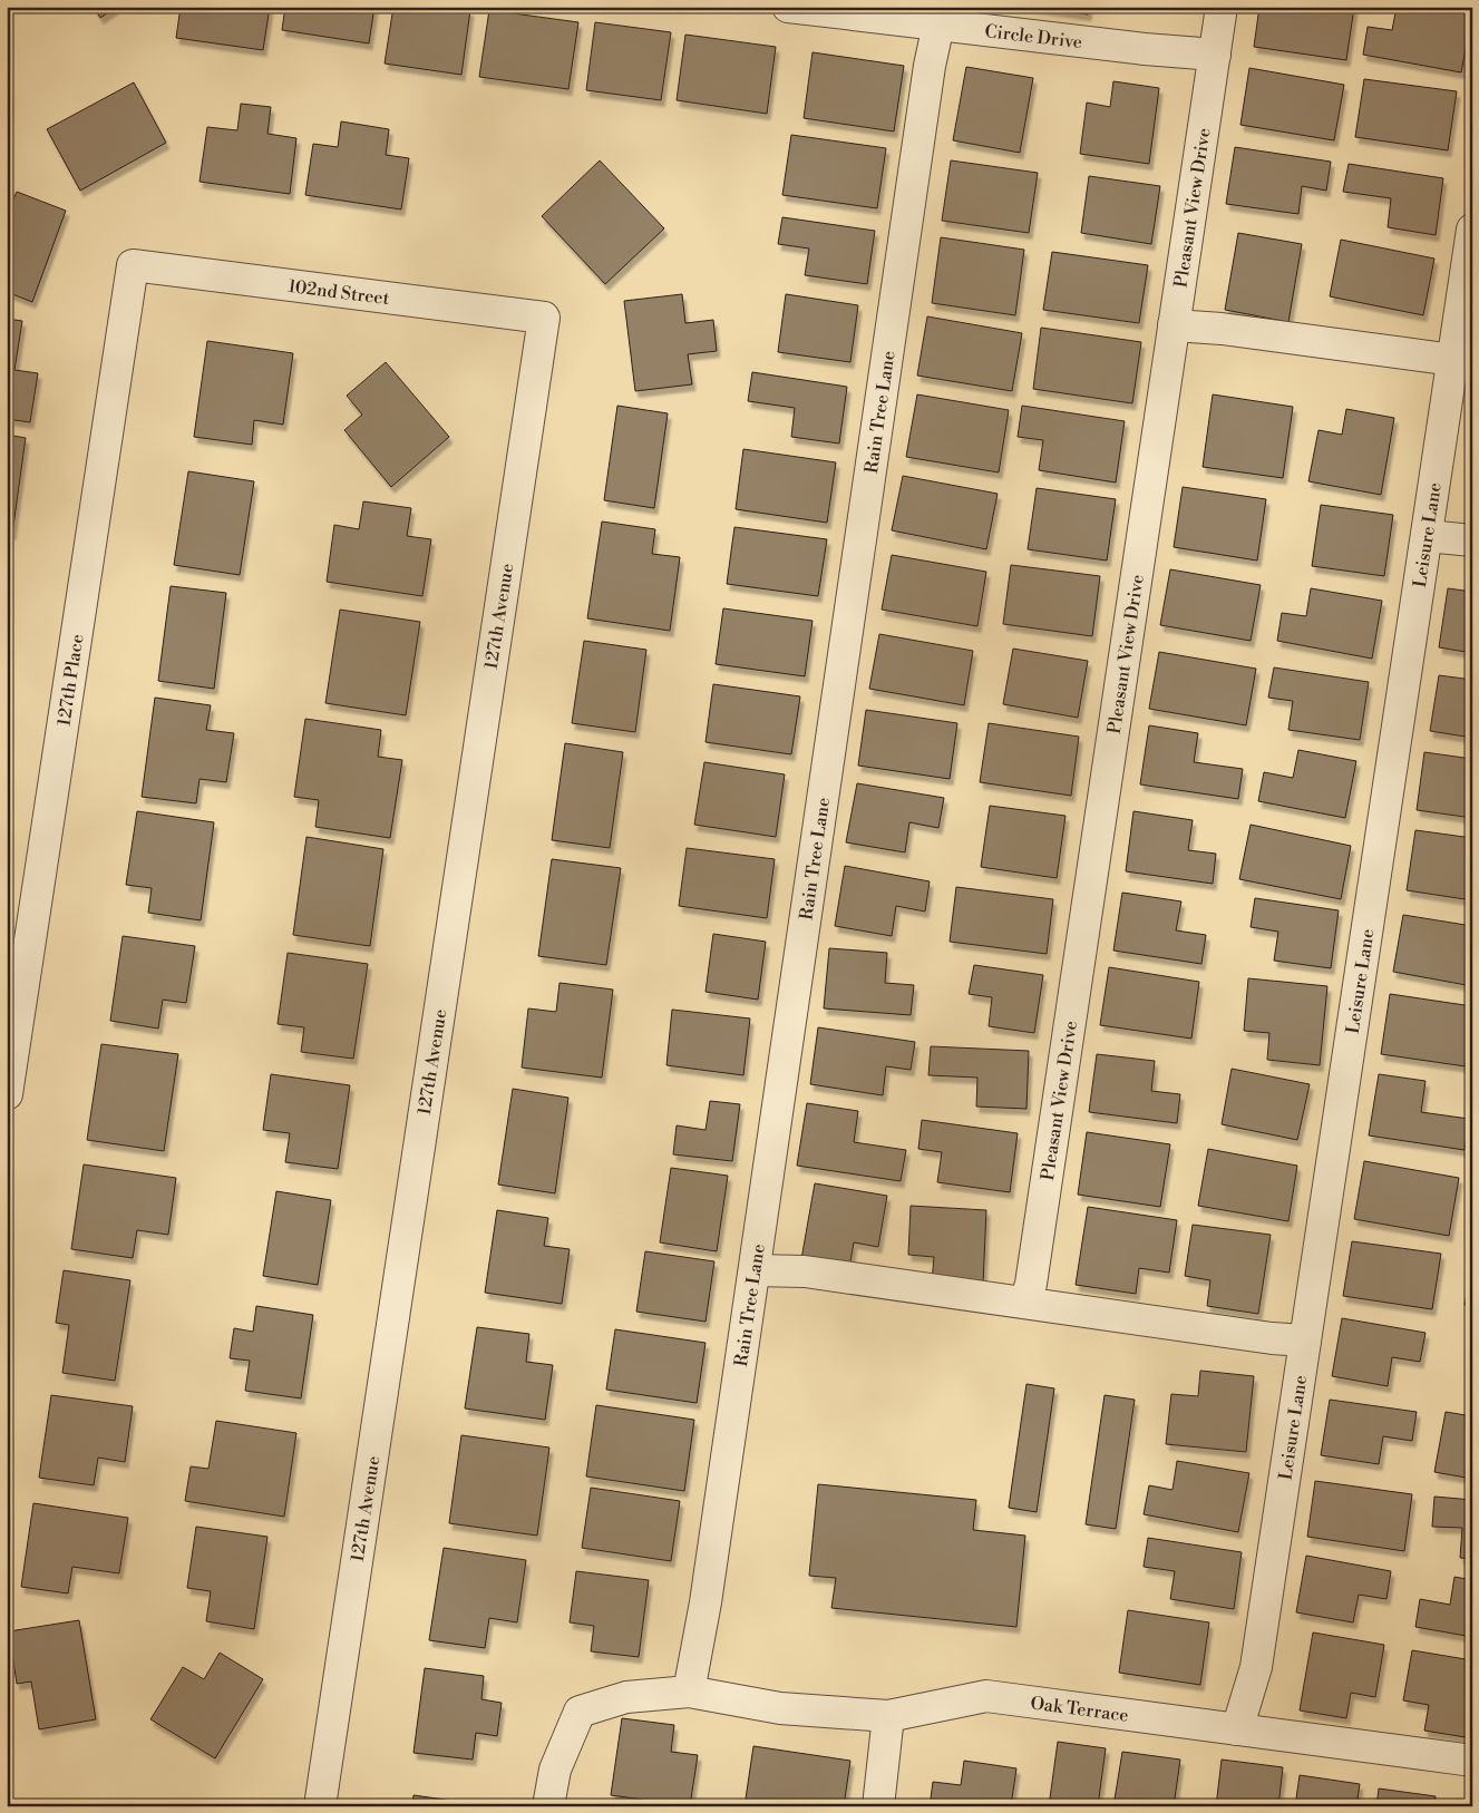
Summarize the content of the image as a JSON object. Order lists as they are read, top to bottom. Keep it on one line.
{"streets":{"street":["Circle Drive","Pleasant View Drive","102nd Street","Rain Tree Lane","Leisure Lane","127th Avenue","127th Place","Oak Terrace"]},"crossings":[["Circle Drive","Pleasant View Drive"],["Circle Drive","Rain Tree Lane"],["102nd Street","127th Avenue"],["102nd Street","127th Place"],["Rain Tree Lane","Oak Terrace"],["Leisure Lane","Oak Terrace"]]}
